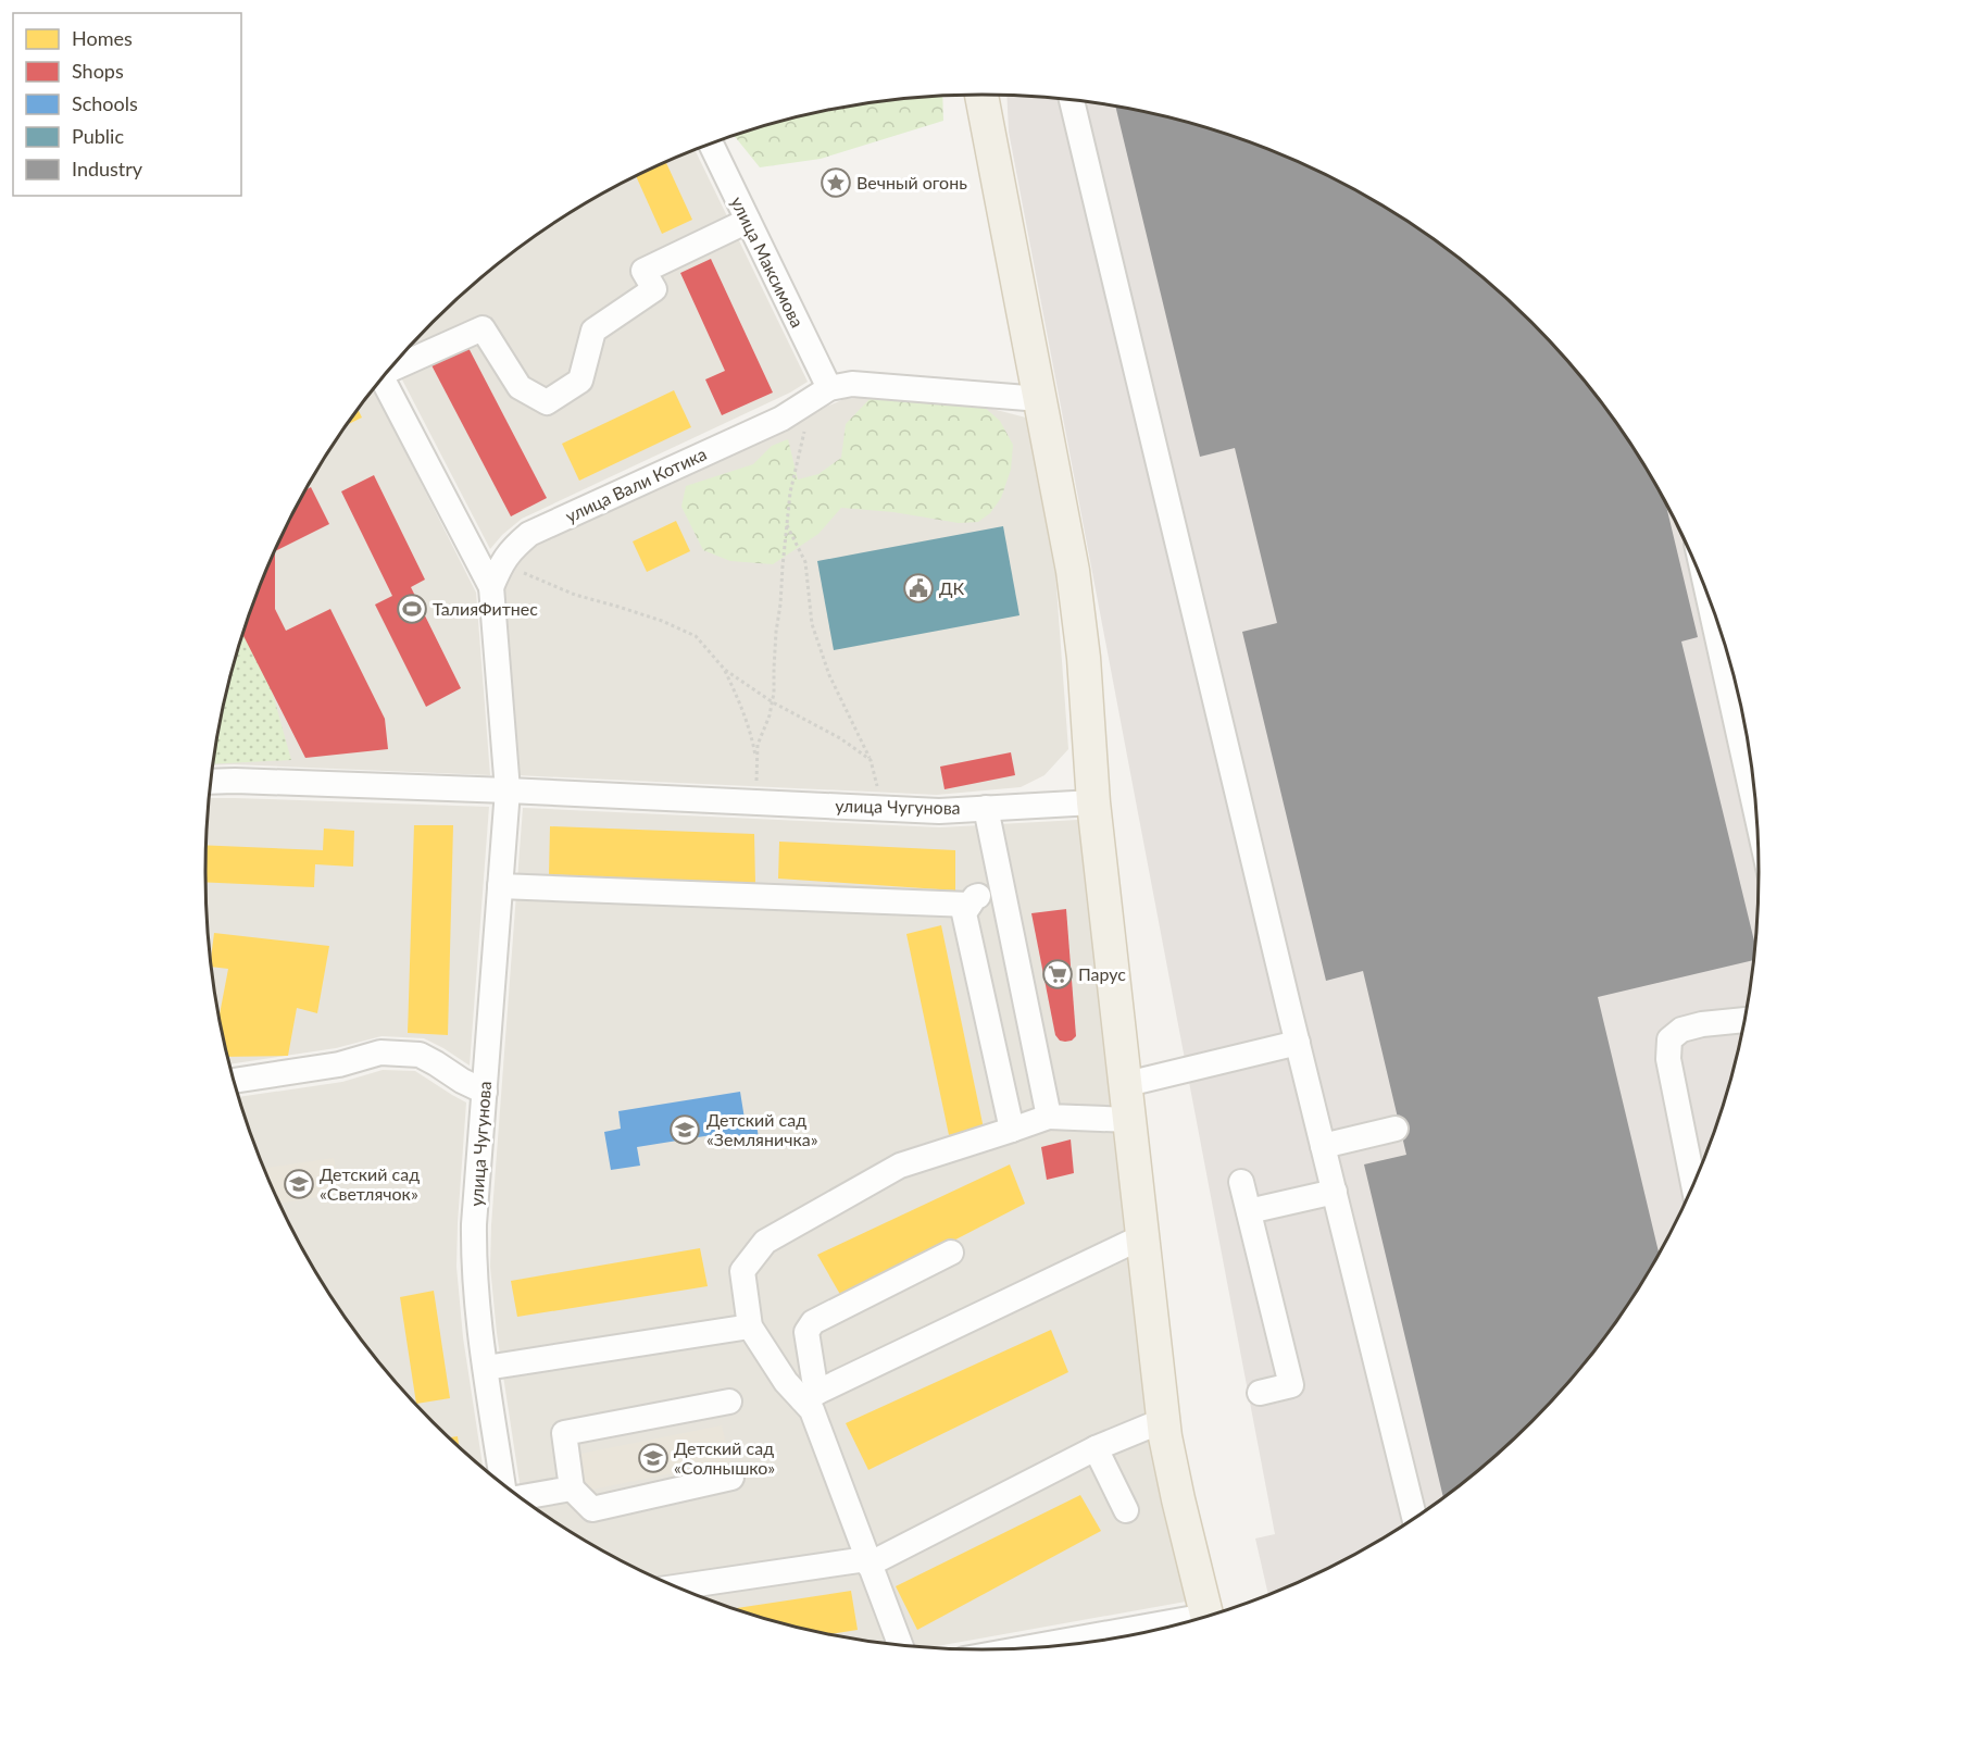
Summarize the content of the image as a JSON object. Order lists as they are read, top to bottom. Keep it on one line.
{"streets":{"street":["улица Максимова","улица Вали Котика","улица Чугунова"]},"crossings":[["улица Максимова","улица Вали Котика"],["улица Вали Котика","улица Чугунова"]],"places":{"place":["Вечный огонь"],"public building":["ДК"],"sports":["ТалияФитнес"],"supermarket":["Парус"],"school or university":["Детский сад «Земляничка»","Детский сад «Светлячок»","Детский сад «Солнышко»"]},"legend":["Homes","Shops","Schools","Public","Industry"]}
